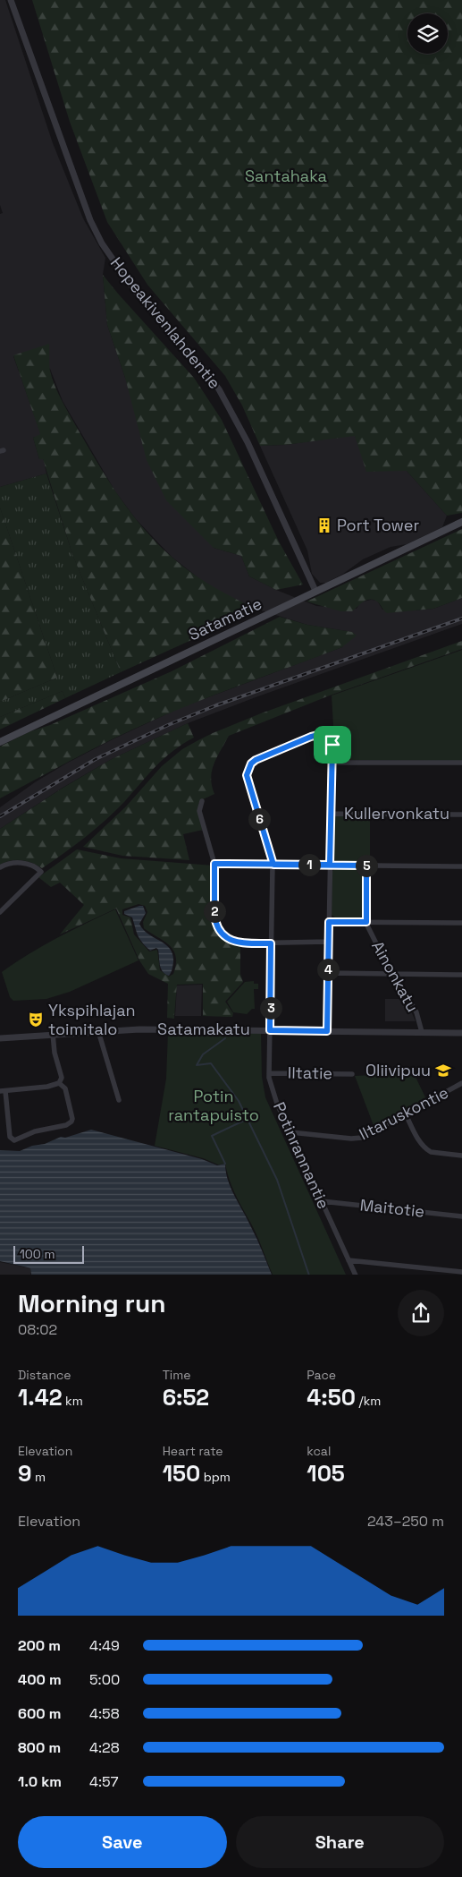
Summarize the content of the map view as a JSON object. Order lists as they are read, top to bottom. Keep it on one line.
{"streets":{"main road":["Satamatie"],"street":["Hopeakivenlahdentie","Kullervonkatu","Ainonkatu","Satamakatu","Iltatie","Iltaruskontie","Potinrannantie","Maitotie"]},"crossings":[["Hopeakivenlahdentie","Satamatie"],["Ainonkatu","Satamakatu"],["Satamakatu","Potinrannantie"],["Iltatie","Potinrannantie"],["Iltaruskontie","Potinrannantie"],["Potinrannantie","Maitotie"]],"parks":["Santahaka","Potin rantapuisto"],"places":{"building":["Port Tower"],"theatre":["Ykspihlajan toimitalo"],"school or university":["Oliivipuu"]},"scale_bar":"100 m","page":{"pins":["6","1","5","2","4","3"],"scale":"100 m","heading":["Morning run","08:02"],"stats":[["Distance","1.42 km"],["Time","6:52"],["Pace","4:50 /km"],["Elevation","9 m"],["Heart rate","150 bpm"],["kcal","105"]],"chart":["Elevation","243–250 m"],"list":[{"name":"200 m","note":"4:49"},{"name":"400 m","note":"5:00"},{"name":"600 m","note":"4:58"},{"name":"800 m","note":"4:28"},{"name":"1.0 km","note":"4:57"}],"buttons":["Save","Share"]}}
